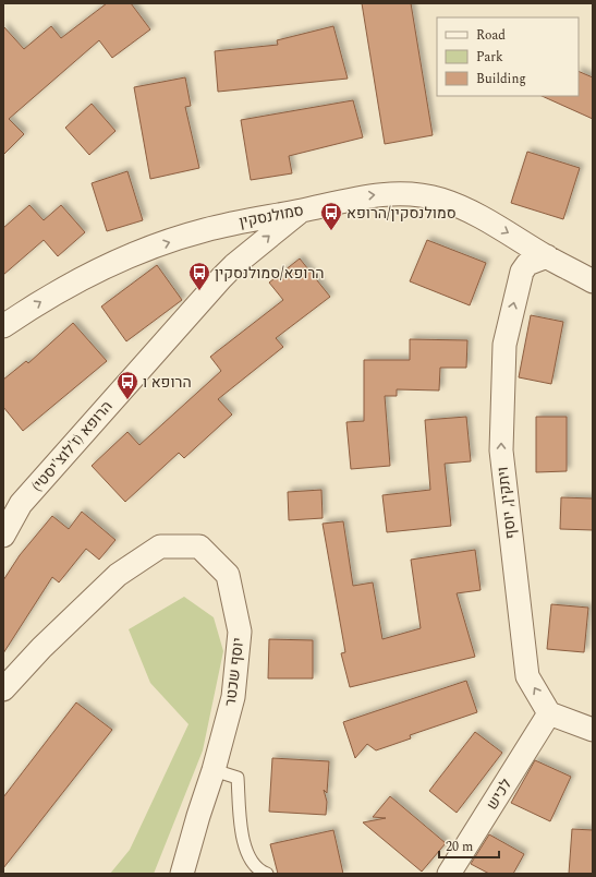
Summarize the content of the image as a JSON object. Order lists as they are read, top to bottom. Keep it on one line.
{"streets":{"street":["סמולנסקין","הרופא (ז'לוצ'יסטי)","ויתקין, יוסף","יוסף שכטר","לכיש"]},"crossings":[["סמולנסקין","הרופא (ז'לוצ'יסטי)"],["סמולנסקין","ויתקין, יוסף"],["ויתקין, יוסף","לכיש"]],"one_way":["סמולנסקין","ויתקין, יוסף"],"places":{"bus stop":["סמולנסקין/הרופא","הרופא/סמולנסקין","הרופא ו"]},"legend":["Road","Park","Building"],"scale_bar":"20 m"}
